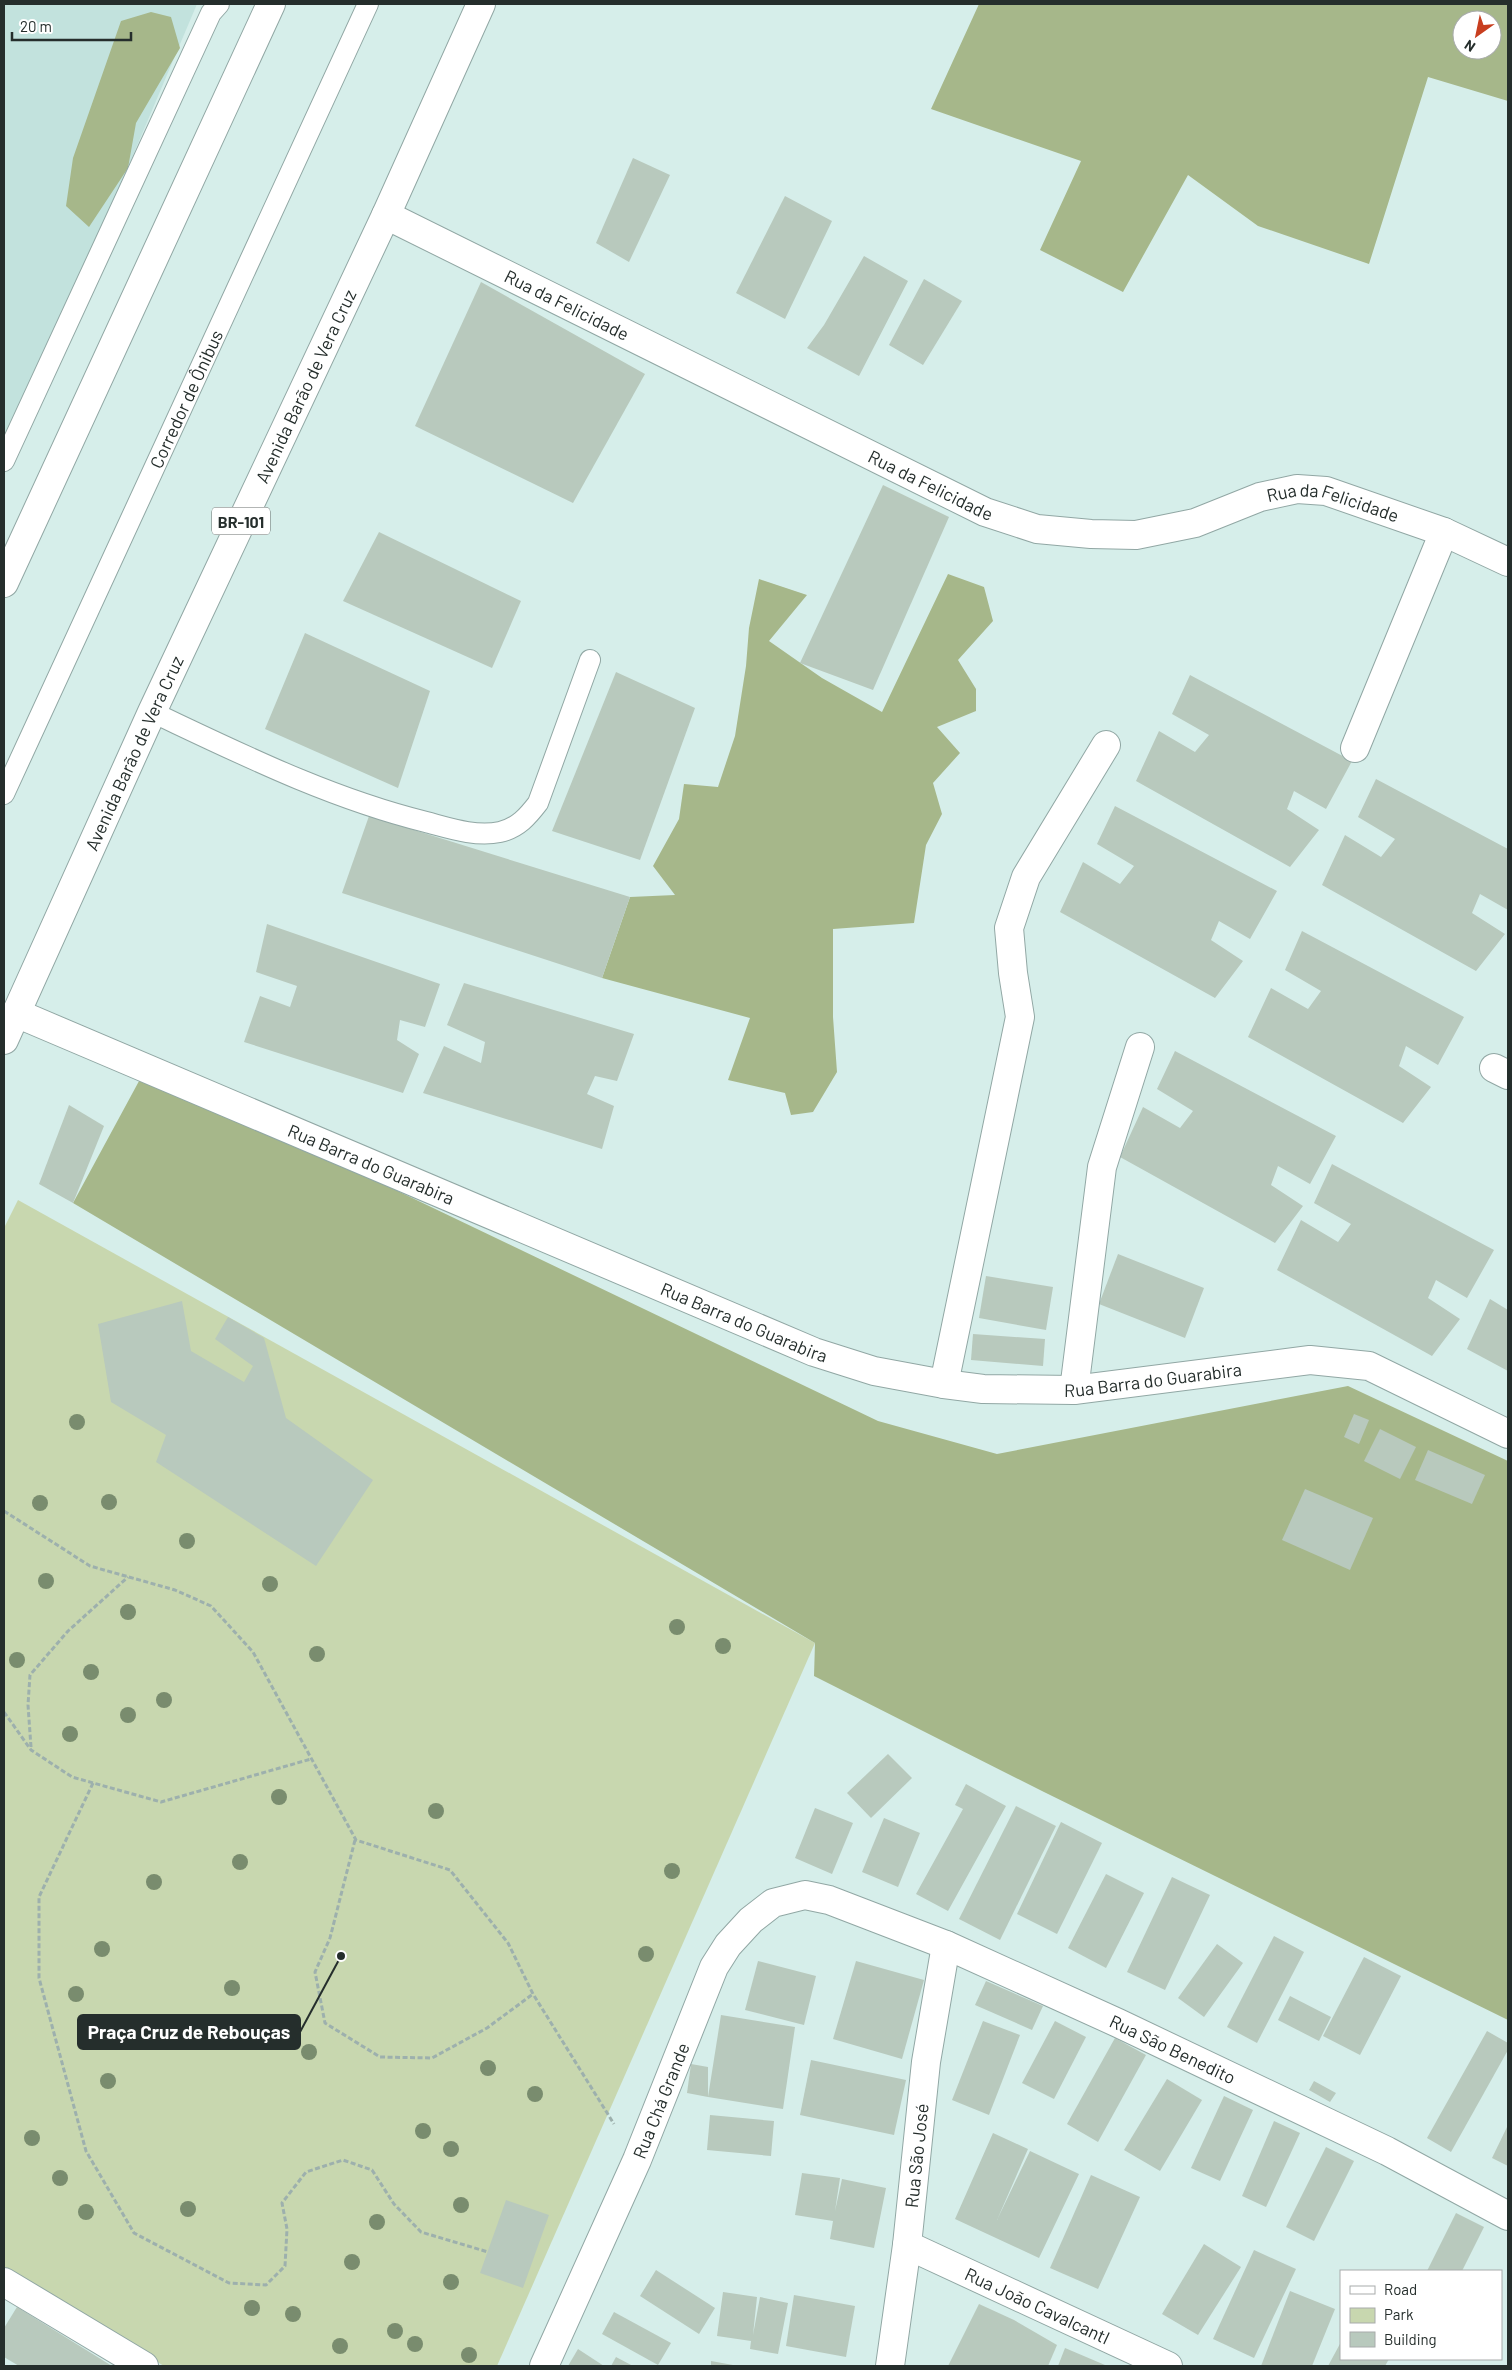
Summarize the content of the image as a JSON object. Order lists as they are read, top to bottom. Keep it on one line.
{"streets":{"main road":["Rua da Felicidade","Avenida Barão de Vera Cruz","BR-101","Rua Barra do Guarabira","Rua São Benedito","Rua Chá Grande","Rua São José","Rua João CavalcantI"],"lane":["Corredor de Ônibus"]},"crossings":[["Rua da Felicidade","Avenida Barão de Vera Cruz"],["Avenida Barão de Vera Cruz","Rua Barra do Guarabira"],["Rua São Benedito","Rua Chá Grande"],["Rua São Benedito","Rua São José"],["Rua São José","Rua João CavalcantI"]],"places":["Praça Cruz de Rebouças"],"legend":["Road","Park","Building"],"scale_bar":"20 m","north":"bottom left"}
